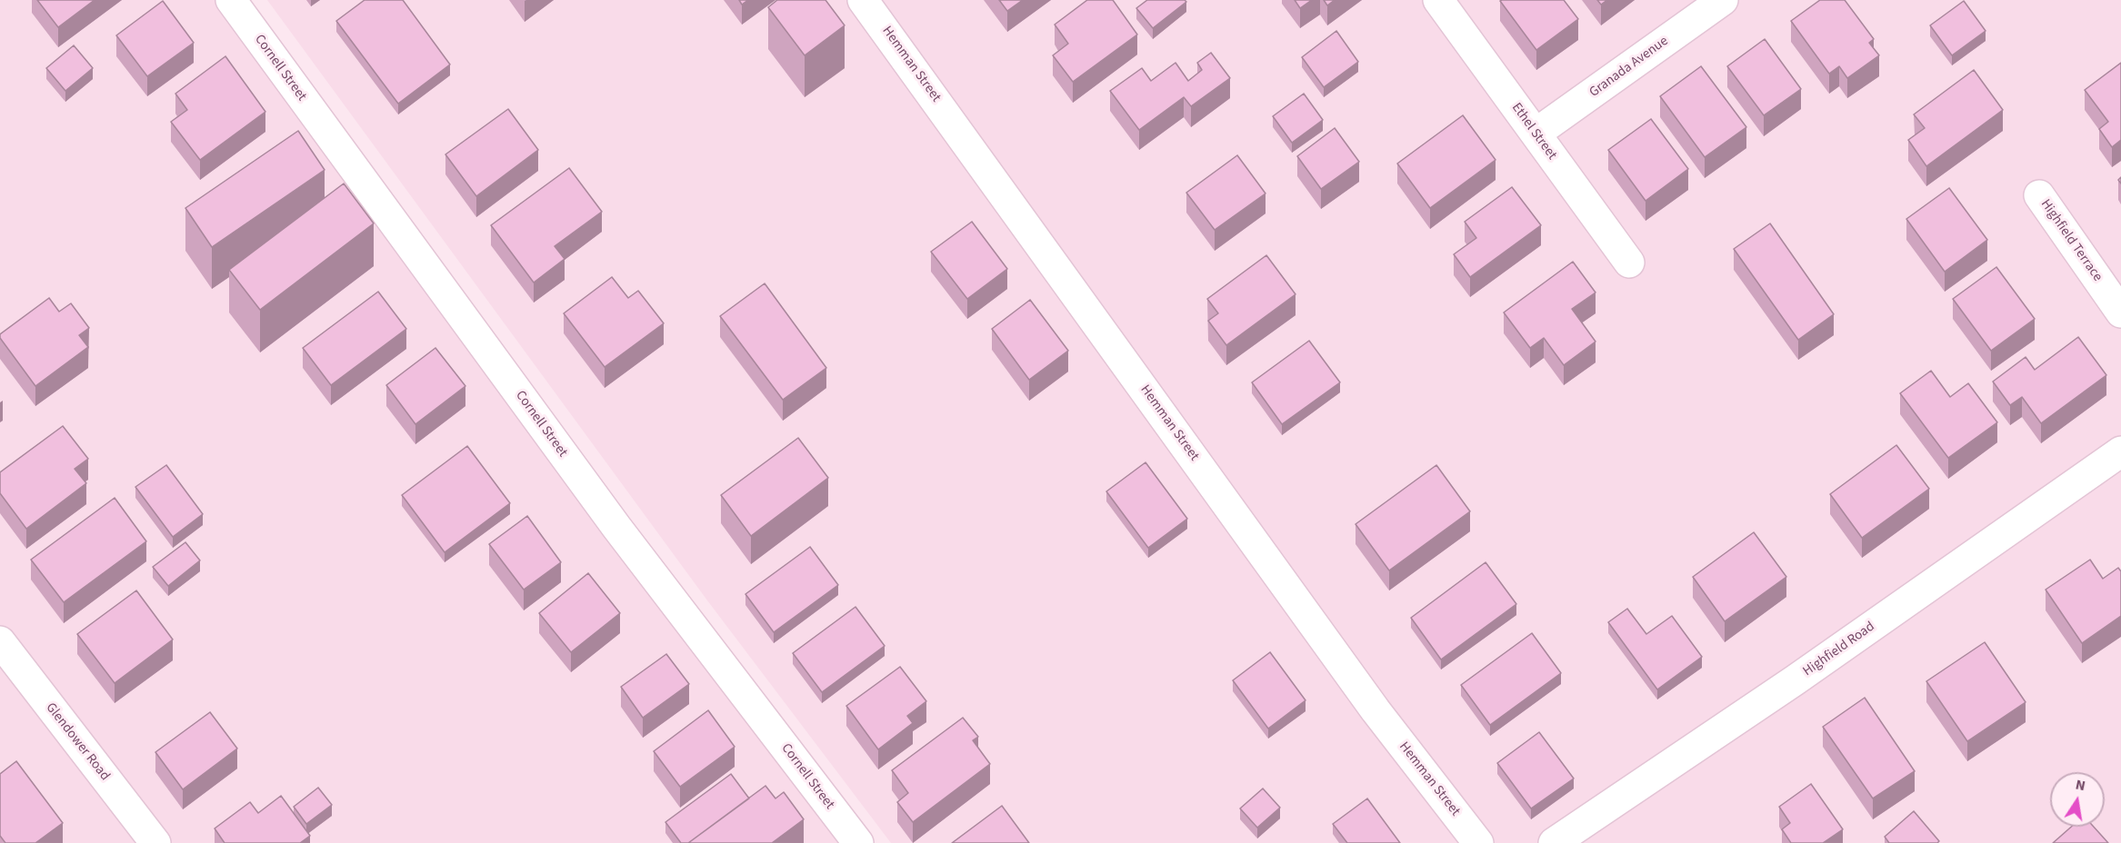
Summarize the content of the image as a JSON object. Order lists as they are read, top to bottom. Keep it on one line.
{"streets":{"street":["Hemman Street","Granada Avenue","Cornell Street","Ethel Street","Highfield Terrace","Highfield Road","Glendower Road"]},"crossings":[["Granada Avenue","Ethel Street"]],"north":"top"}
